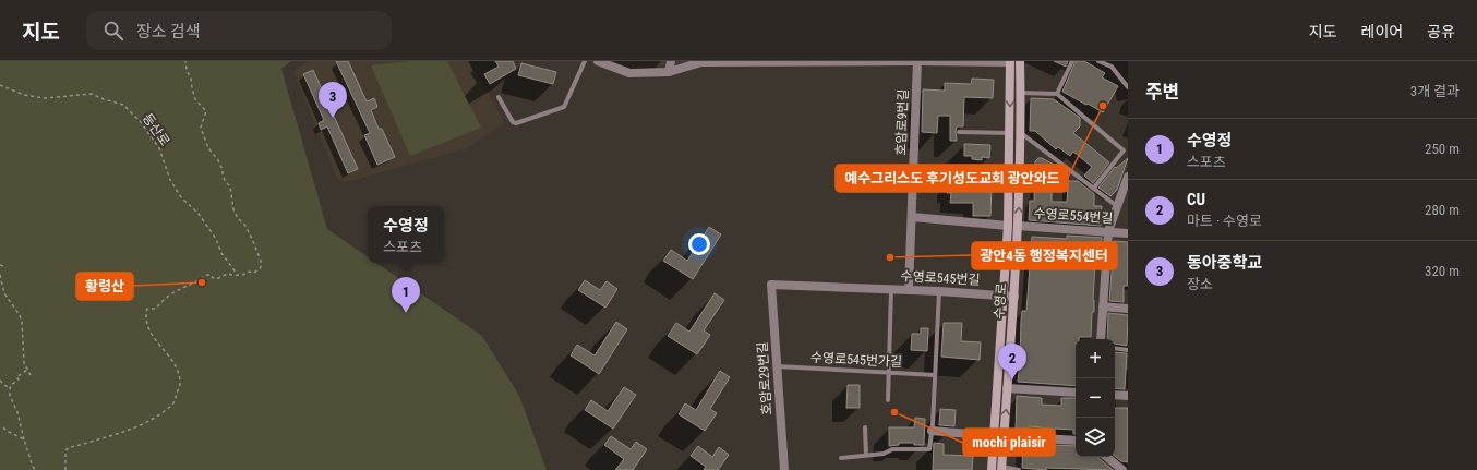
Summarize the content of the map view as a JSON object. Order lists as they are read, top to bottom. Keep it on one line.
{"streets":{"main road":["수영로"],"street":["호암로9번길","수영로554번길","수영로545번길","호암로29번길"],"lane":["수영로545번가길"],"path":["등산로"]},"crossings":[["호암로9번길","수영로545번길"],["수영로554번길","수영로"],["수영로545번길","수영로"],["수영로545번길","수영로545번가길"],["수영로545번길","호암로29번길"],["수영로545번가길","호암로29번길"]],"places":["예수그리스도 후기성도교회 광안와드","광안4동 행정복지센터","황령산","mochi plaisir"],"page":{"header":"지도","search":"장소 검색","nav":["지도","레이어","공유"],"heading":["주변","3개 결과"],"pins":["3","1","2"],"list":[{"mark":"1","name":"수영정","note":"스포츠","value":"250 m"},{"mark":"2","name":"CU","note":"마트 · 수영로","value":"280 m"},{"mark":"3","name":"동아중학교","note":"장소","value":"320 m"}],"popup":["수영정","스포츠"],"map_buttons":["+","−"]}}
